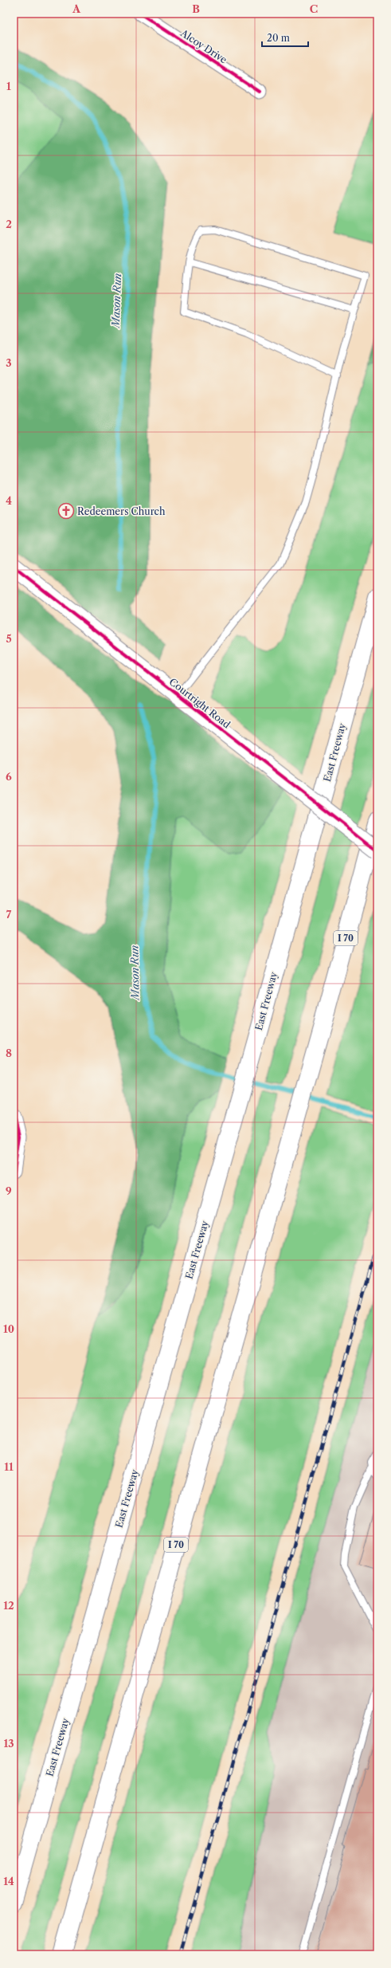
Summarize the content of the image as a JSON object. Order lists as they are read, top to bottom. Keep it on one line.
{"streets":{"highway":["East Freeway","I 70"],"street":["Alcoy Drive","Courtright Road"]},"water":["Mason Run"],"places":{"church":["Redeemers Church"]},"scale_bar":"20 m","grid":{"columns":["A","B","C"],"rows":["1","2","3","4","5","6","7","8","9","10","11","12","13","14"]}}
